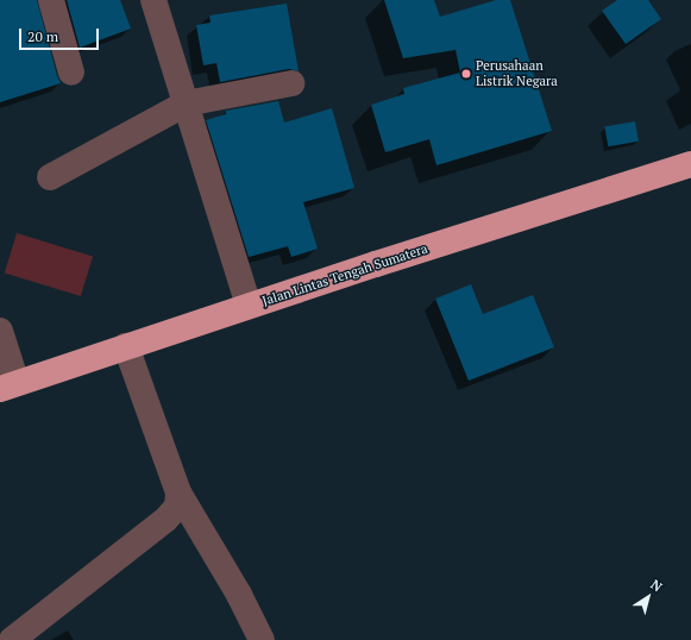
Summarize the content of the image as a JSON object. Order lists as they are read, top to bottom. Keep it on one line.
{"streets":{"highway":["Jalan Lintas Tengah Sumatera"]},"places":["Perusahaan Listrik Negara"],"scale_bar":"20 m","north":"top right"}
